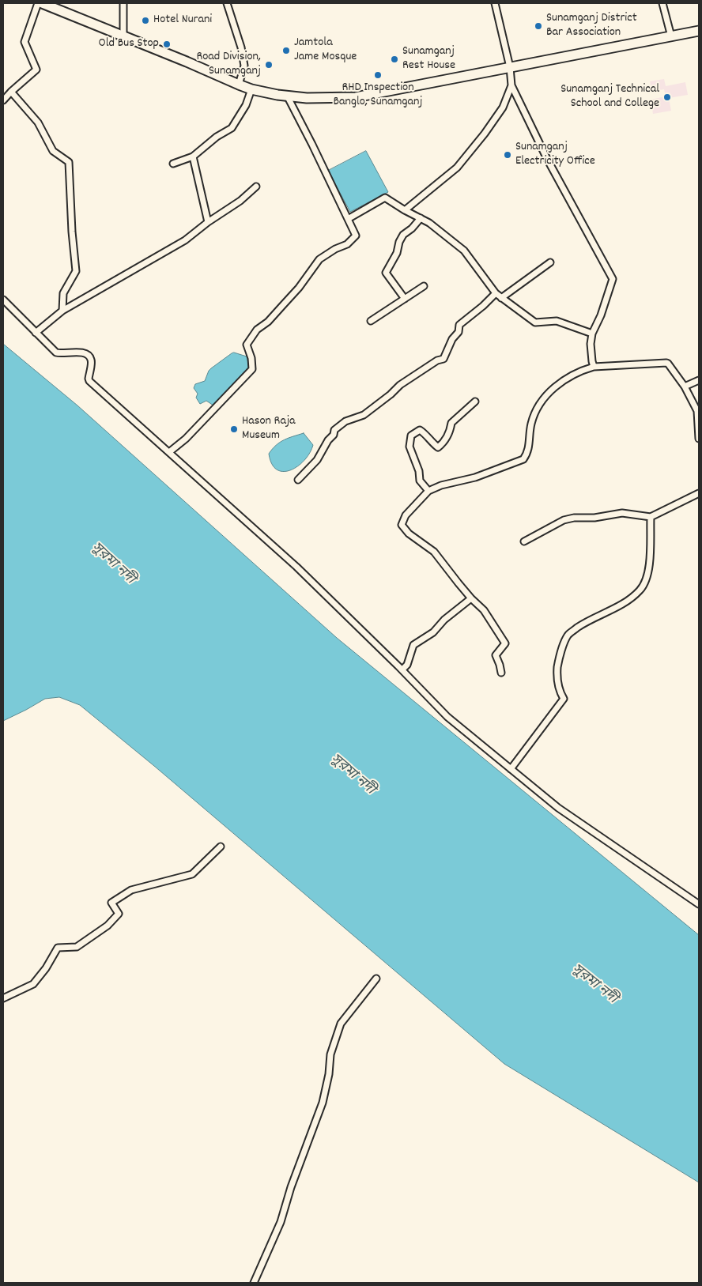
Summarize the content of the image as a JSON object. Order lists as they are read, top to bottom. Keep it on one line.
{"water":["সুরমা নদী"],"places":["Hotel Nurani","Sunamganj District Bar Association","Old Bus Stop","Jamtola Jame Mosque","Sunamganj Rest House","Road Division, Sunamganj","RHD Inspection Banglo, Sunamganj","Sunamganj Technical School and College","Sunamganj Electricity Office","Hason Raja Museum"]}
